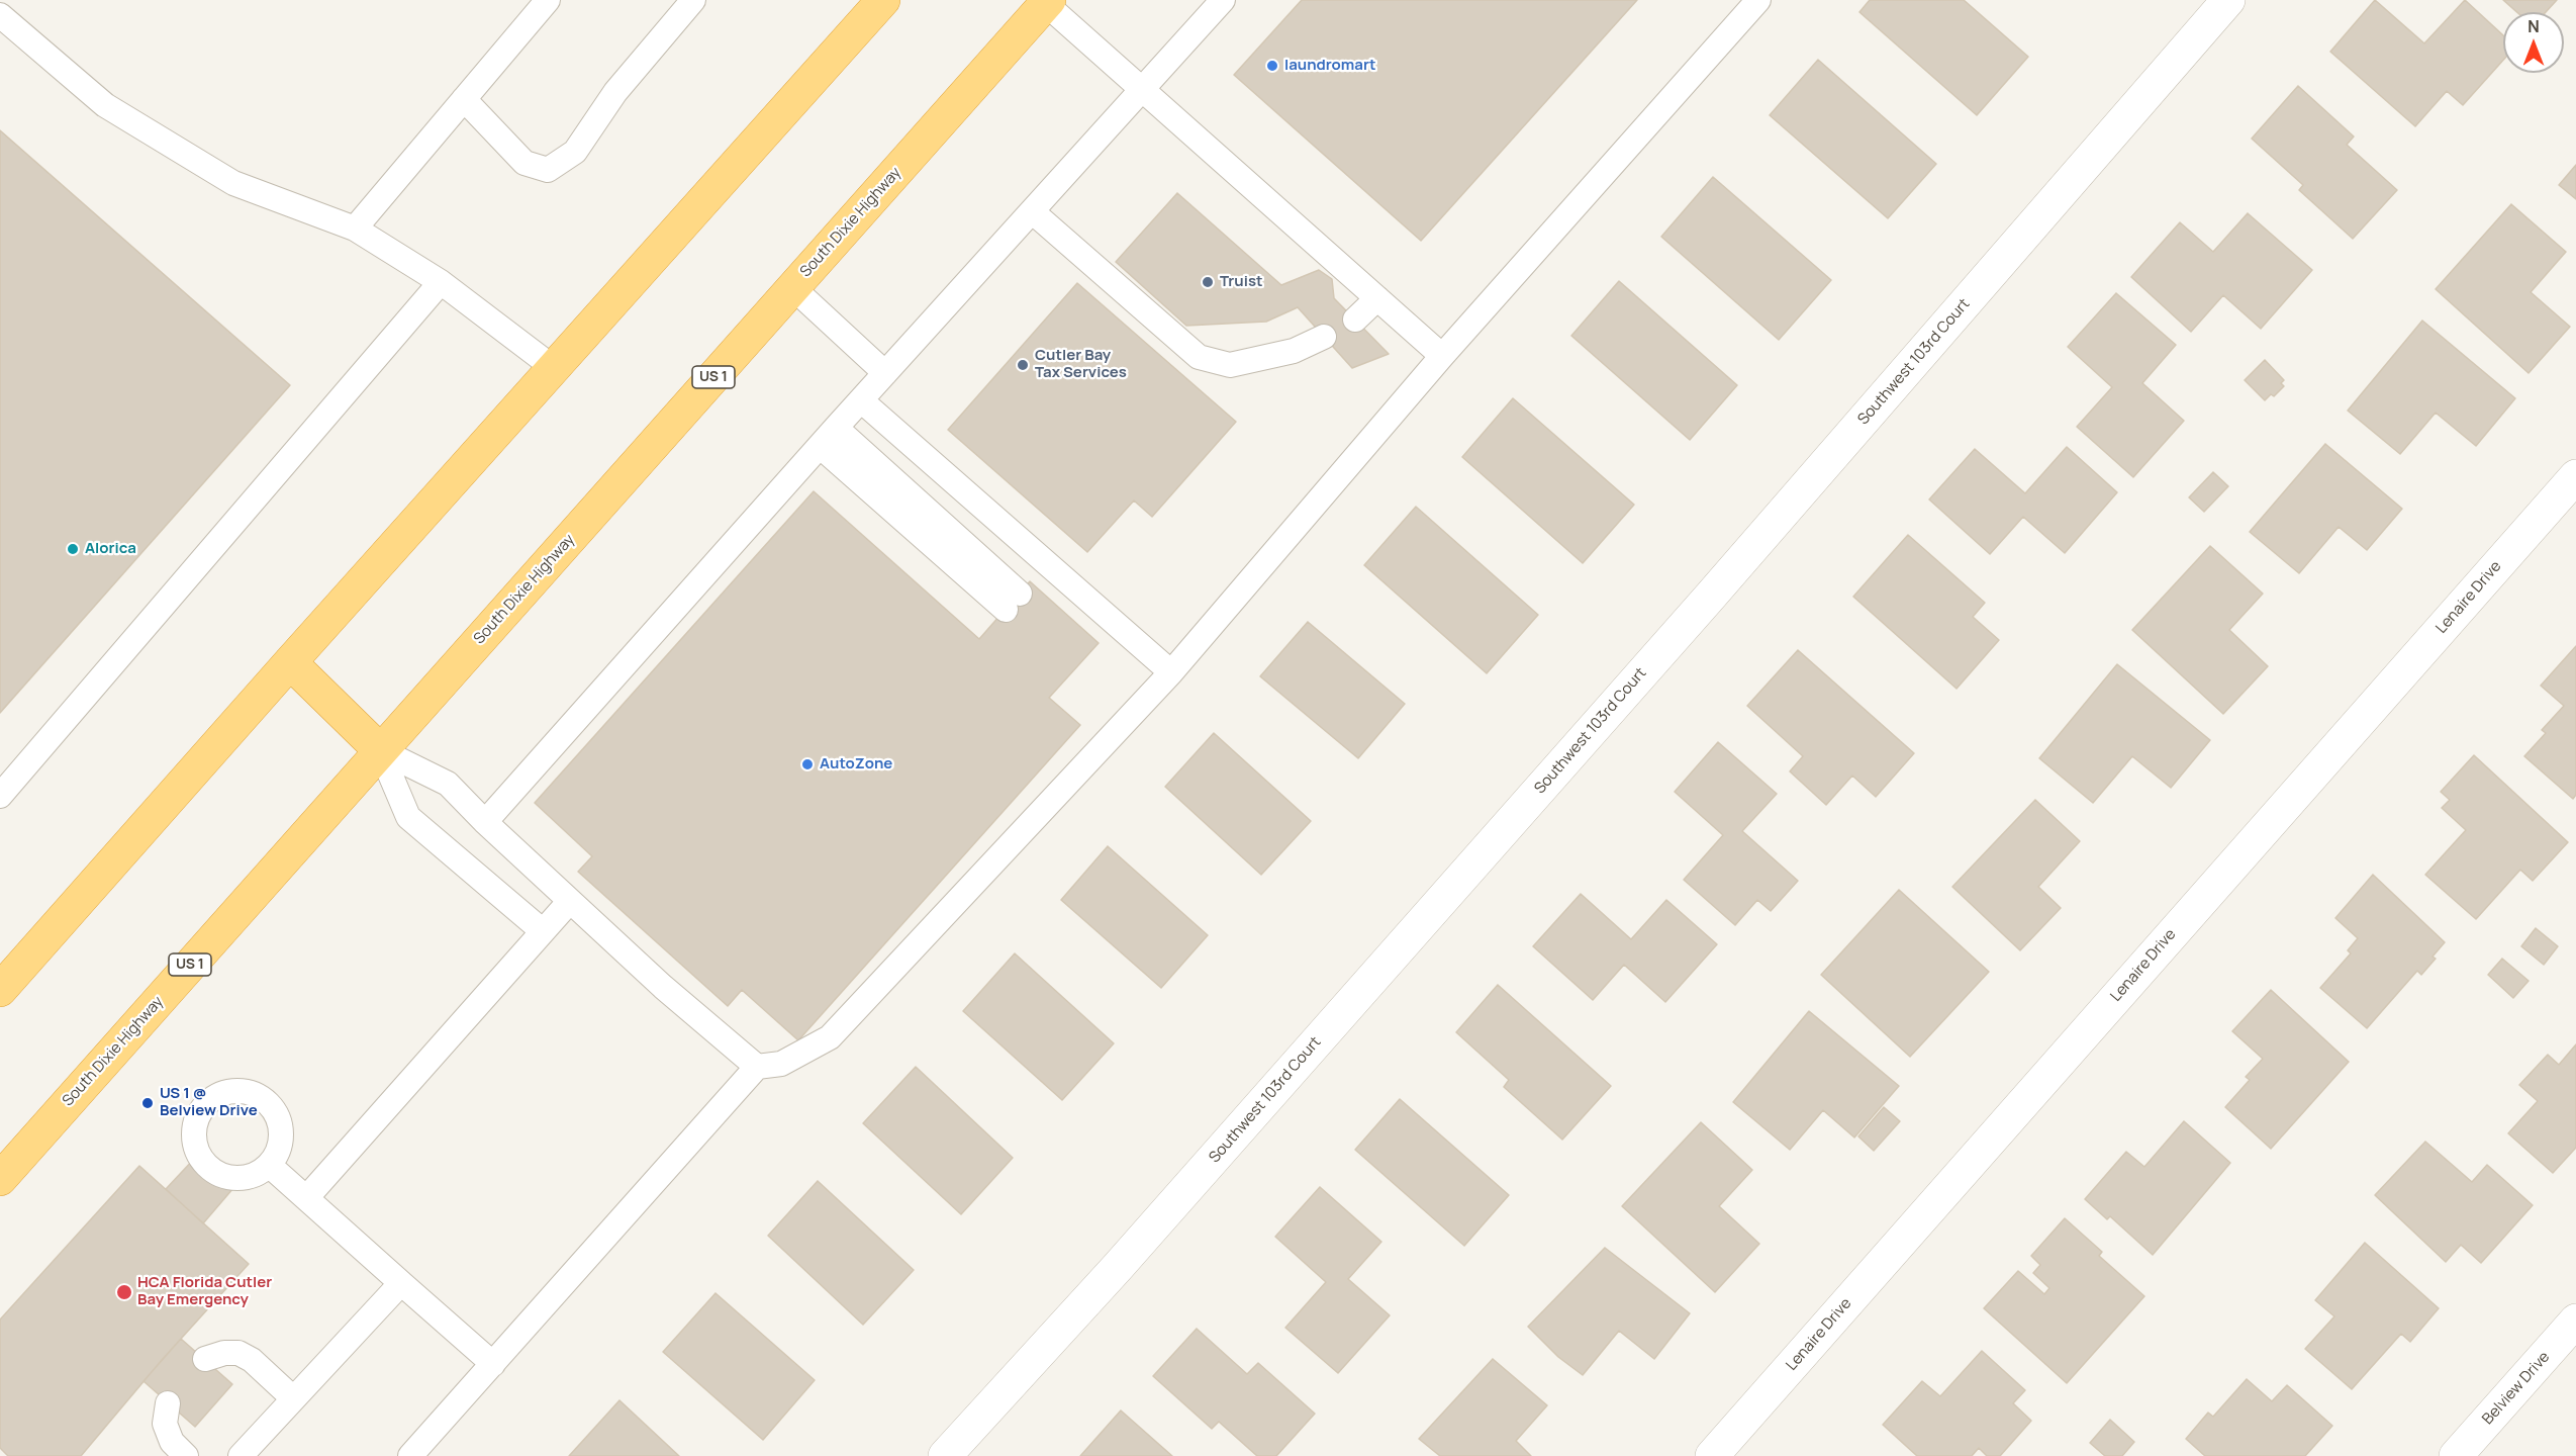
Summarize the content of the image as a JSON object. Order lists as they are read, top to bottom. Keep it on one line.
{"streets":{"highway":["South Dixie Highway","US 1"],"street":["Southwest 103rd Court","Lenaire Drive","Belview Drive"]},"places":["laundromart","Truist","Cutler Bay Tax Services","Alorica","AutoZone","US 1 @ Belview Drive","HCA Florida Cutler Bay Emergency"],"north":"top"}
